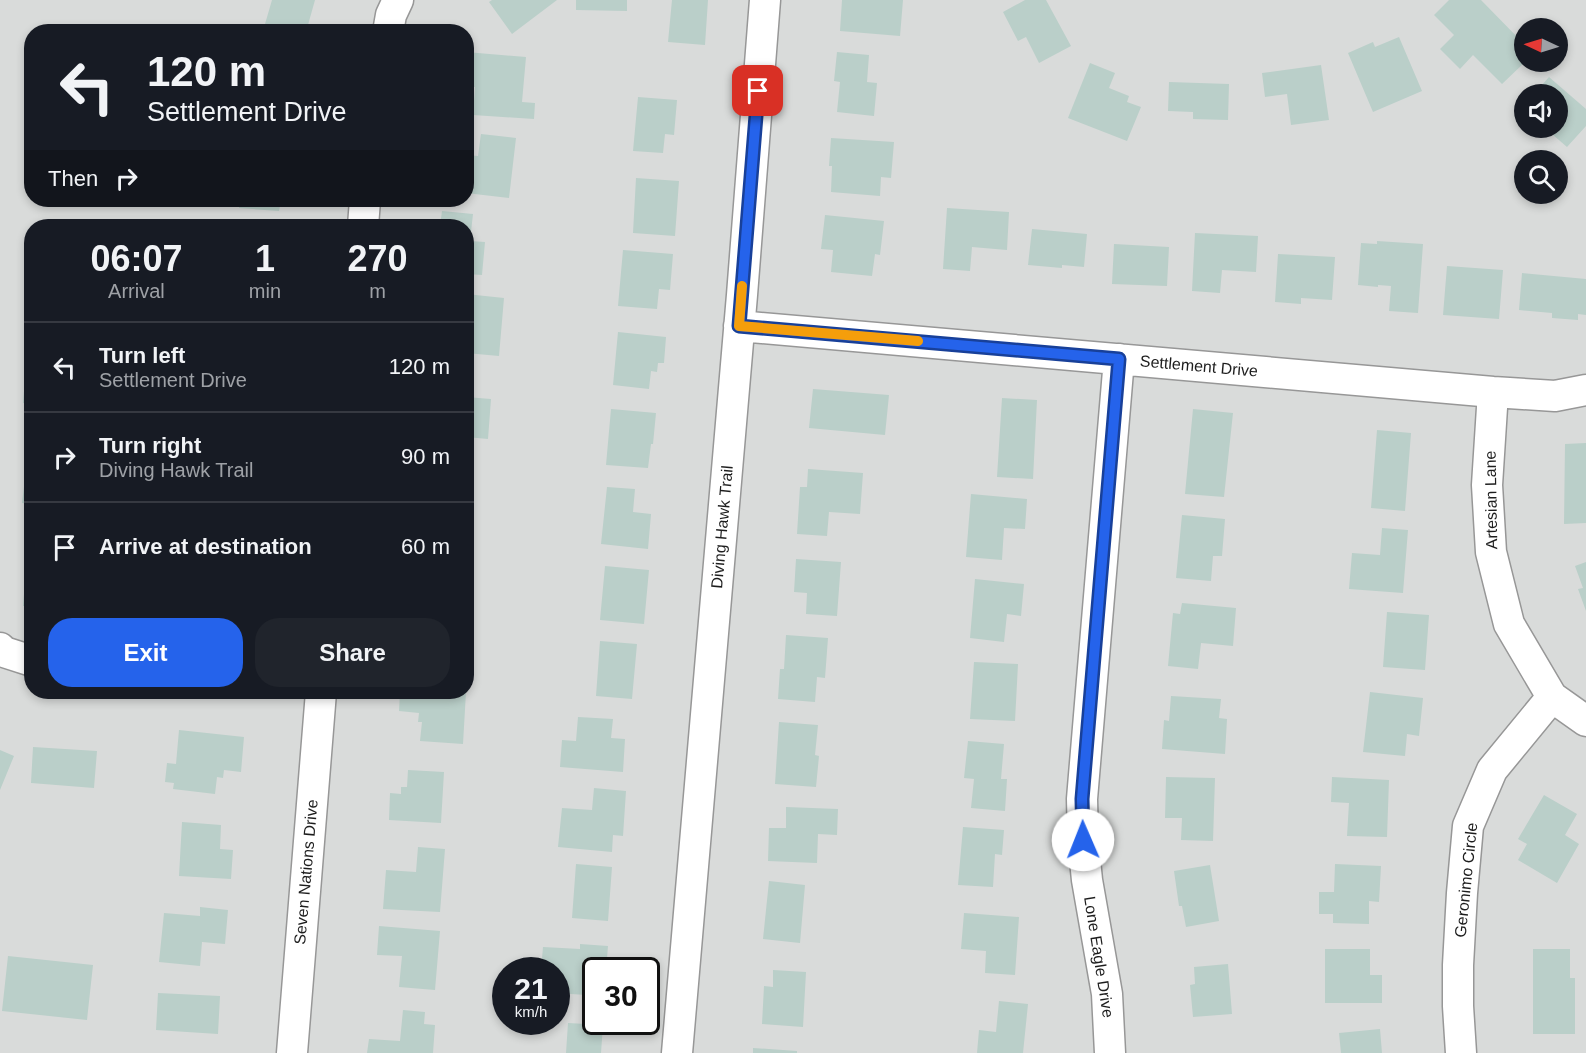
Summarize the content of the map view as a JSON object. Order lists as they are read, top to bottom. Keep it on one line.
{"streets":{"street":["Settlement Drive","Artesian Lane","Diving Hawk Trail","Seven Nations Drive","Geronimo Circle","Lone Eagle Drive"]},"crossings":[["Settlement Drive","Artesian Lane"],["Settlement Drive","Diving Hawk Trail"],["Settlement Drive","Lone Eagle Drive"],["Artesian Lane","Geronimo Circle"]],"north":"left","page":{"turn":["120 m","Settlement Drive"],"then":"Then","eta":["06:07","Arrival","1","min","270","m"],"list":[{"name":"Turn left","note":"Settlement Drive","value":"120 m"},{"name":"Turn right","note":"Diving Hawk Trail","value":"90 m"},{"name":"Arrive at destination","value":"60 m"}],"buttons":["Exit","Share"],"speed":"21 km/h","limit":"30"}}
